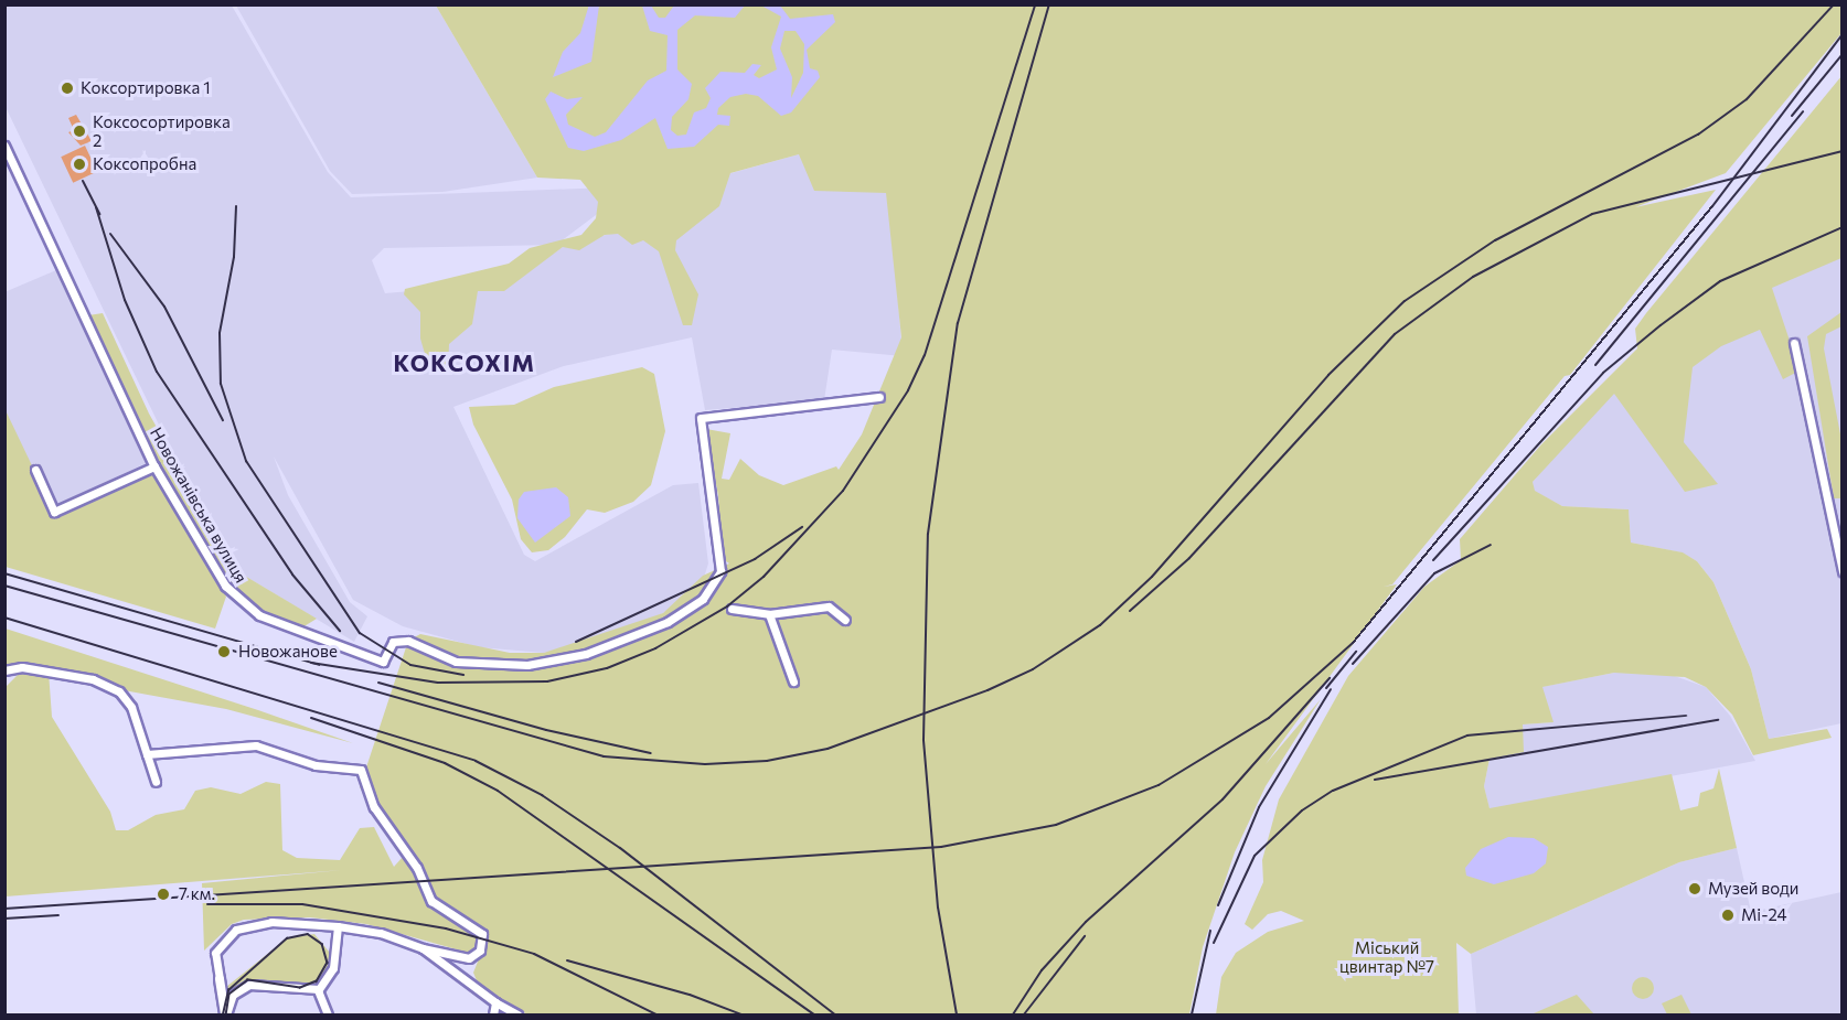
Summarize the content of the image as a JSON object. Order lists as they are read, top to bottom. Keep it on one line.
{"streets":{"street":["Новожанівська вулиця"]},"districts":["КОКСОХІМ"],"parks":["Міський цвинтар №7"],"places":["Коксортировка 1","Коксосортировка 2","Коксопробна","Новожанове","Музей води","7 км.","Мі-24"]}
